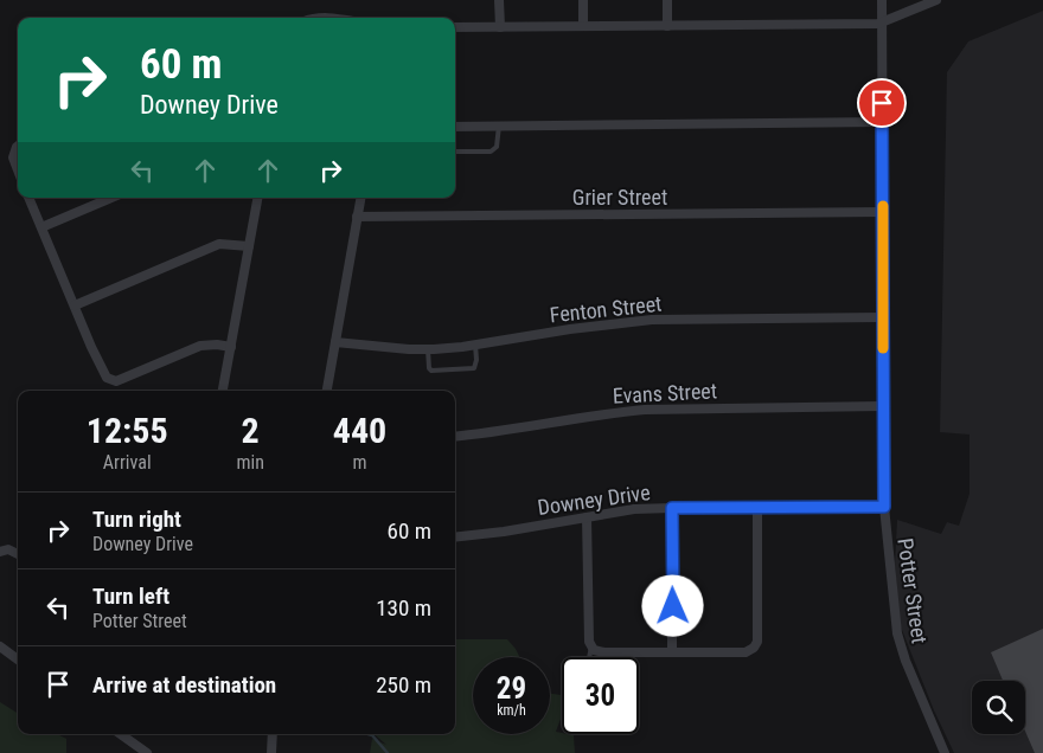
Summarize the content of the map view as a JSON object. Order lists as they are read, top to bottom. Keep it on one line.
{"streets":{"street":["Grier Street","Fenton Street","Evans Street","Downey Drive","Potter Street"]},"crossings":[["Grier Street","Potter Street"],["Fenton Street","Potter Street"],["Evans Street","Potter Street"],["Downey Drive","Potter Street"]],"page":{"turn":["60 m","Downey Drive"],"eta":["12:55","Arrival","2","min","440","m"],"list":[{"name":"Turn right","note":"Downey Drive","value":"60 m"},{"name":"Turn left","note":"Potter Street","value":"130 m"},{"name":"Arrive at destination","value":"250 m"}],"speed":"29 km/h","limit":"30"}}
